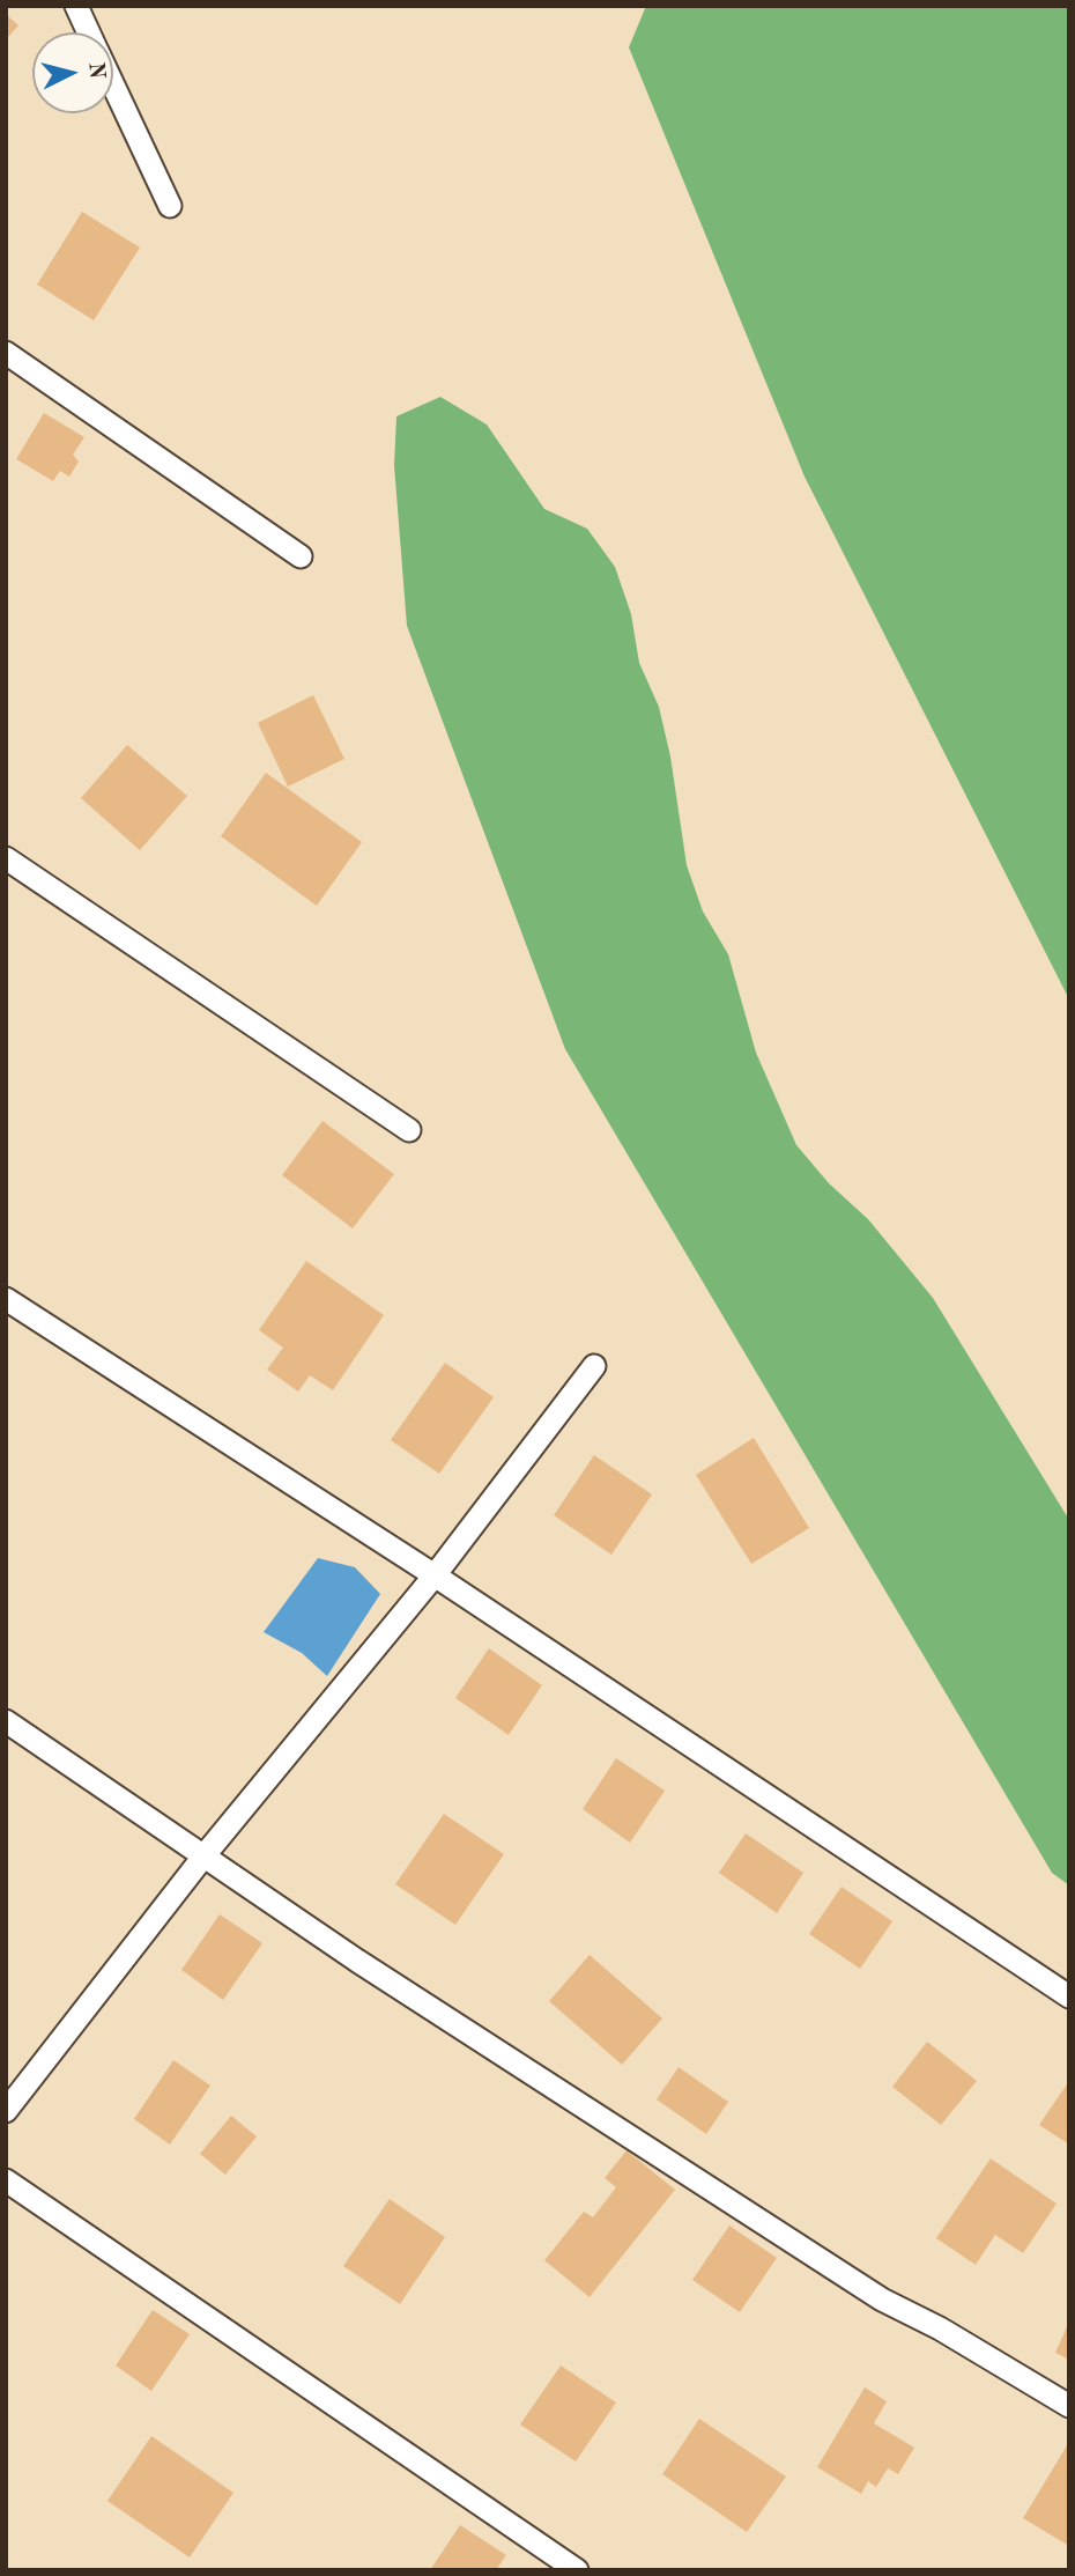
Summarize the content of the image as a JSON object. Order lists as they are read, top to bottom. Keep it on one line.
{"north":"right"}
